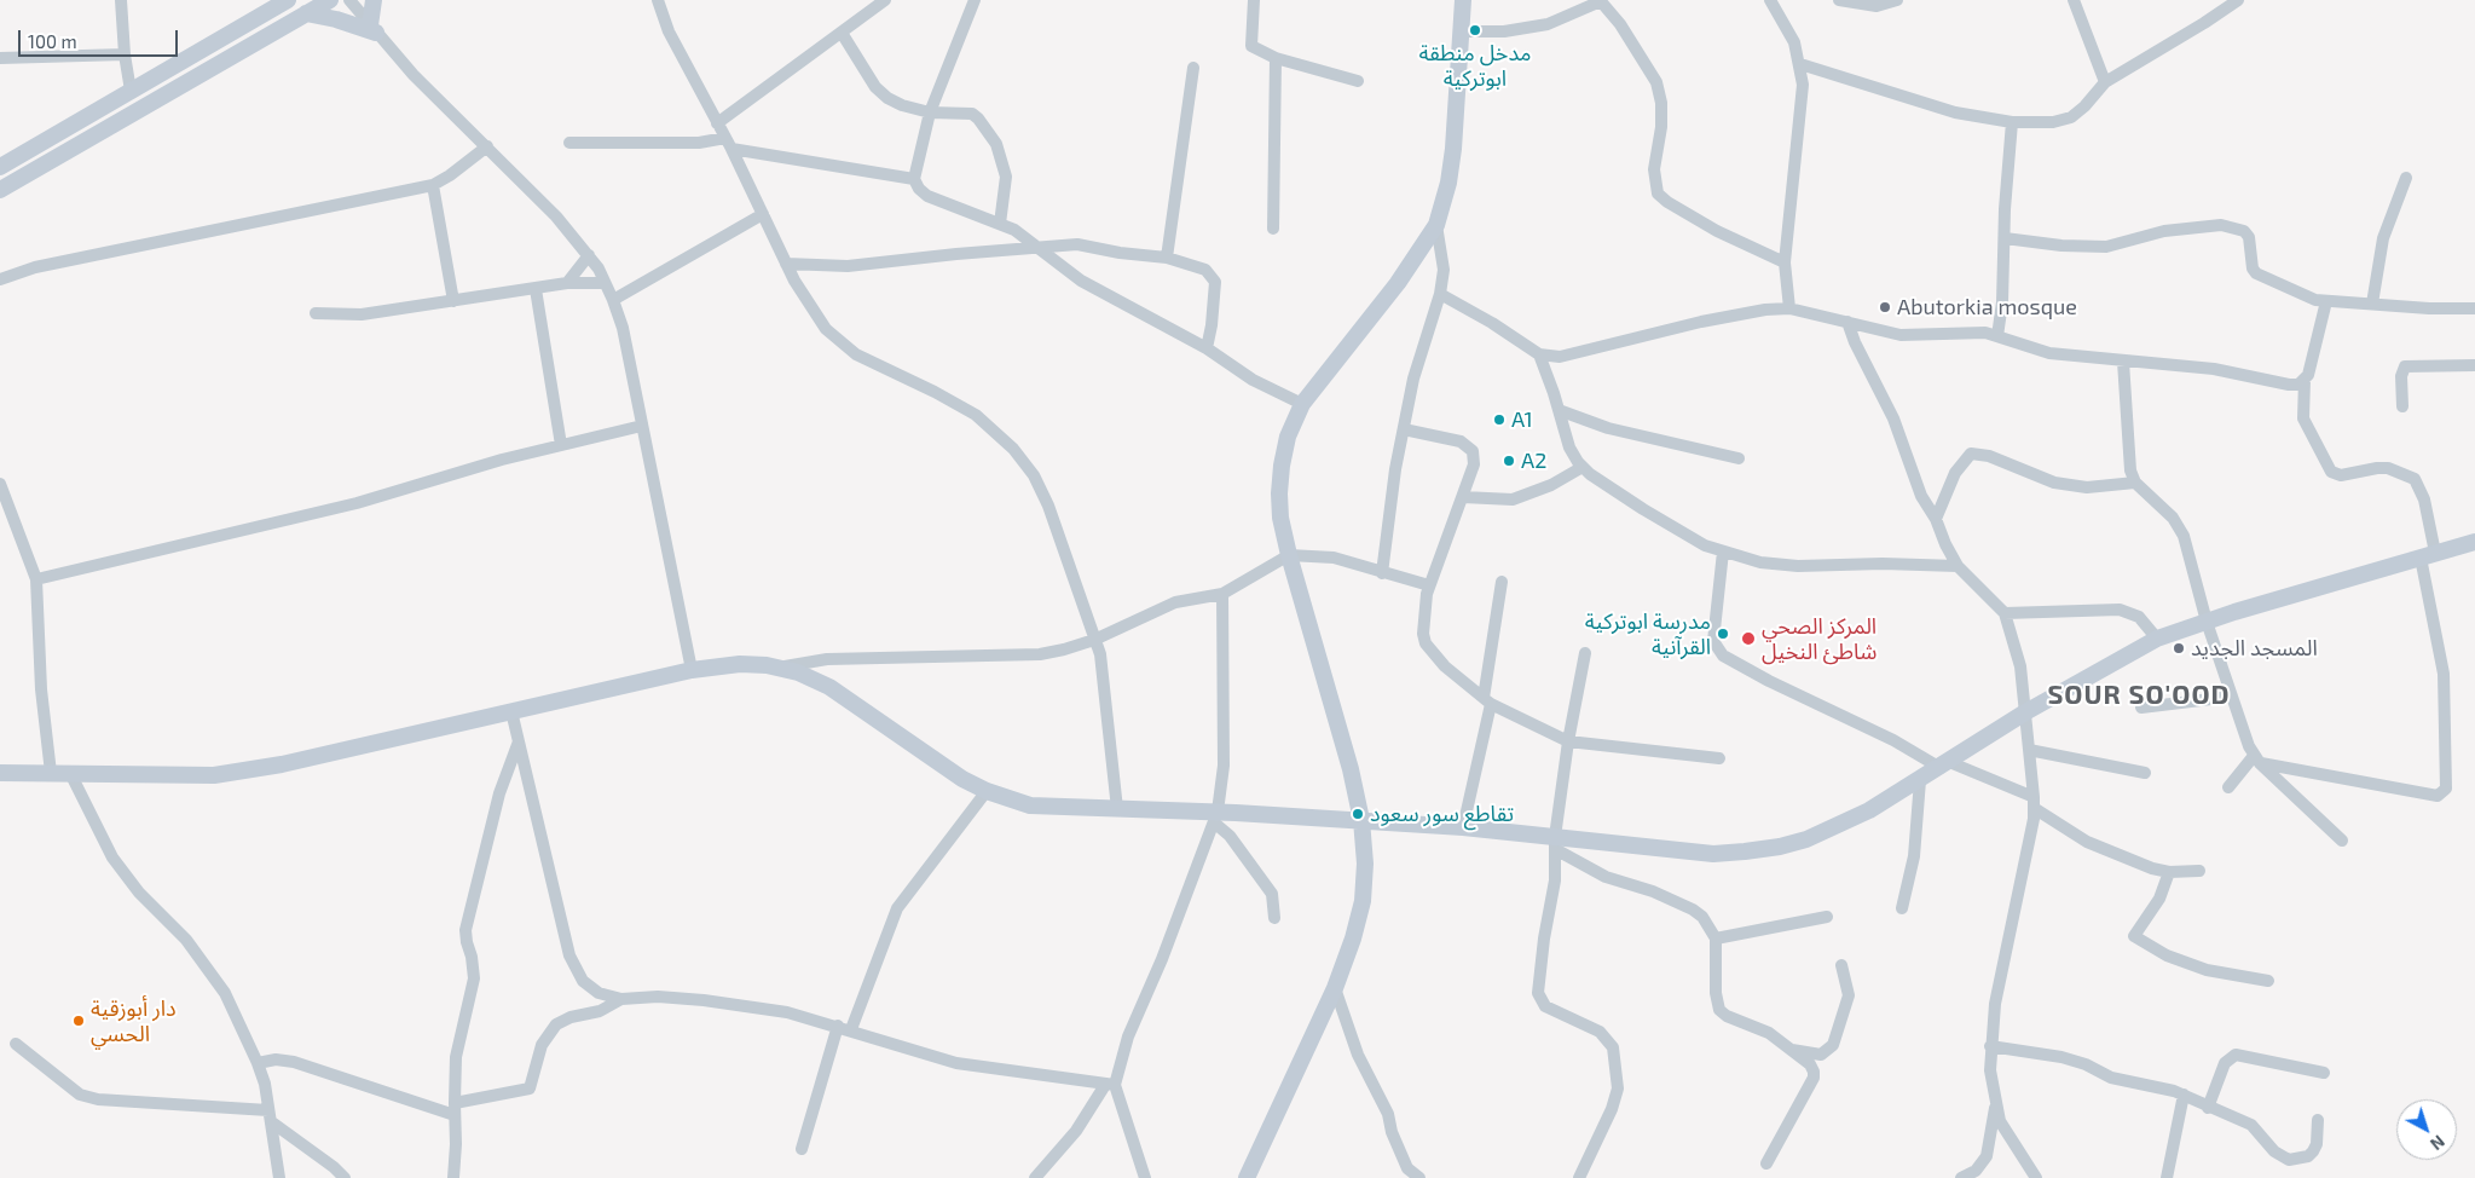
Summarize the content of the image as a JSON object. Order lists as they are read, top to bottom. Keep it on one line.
{"districts":["SOUR SO'OOD"],"places":["مدخل منطقة ابوتركية","Abutorkia mosque","A1","A2","مدرسة ابوتركية القرآنية","المركز الصحي شاطئ النخيل","المسجد الجديد","تقاطع سور سعود","دار أبوزقية الحسي"],"scale_bar":"100 m","north":"bottom right"}
